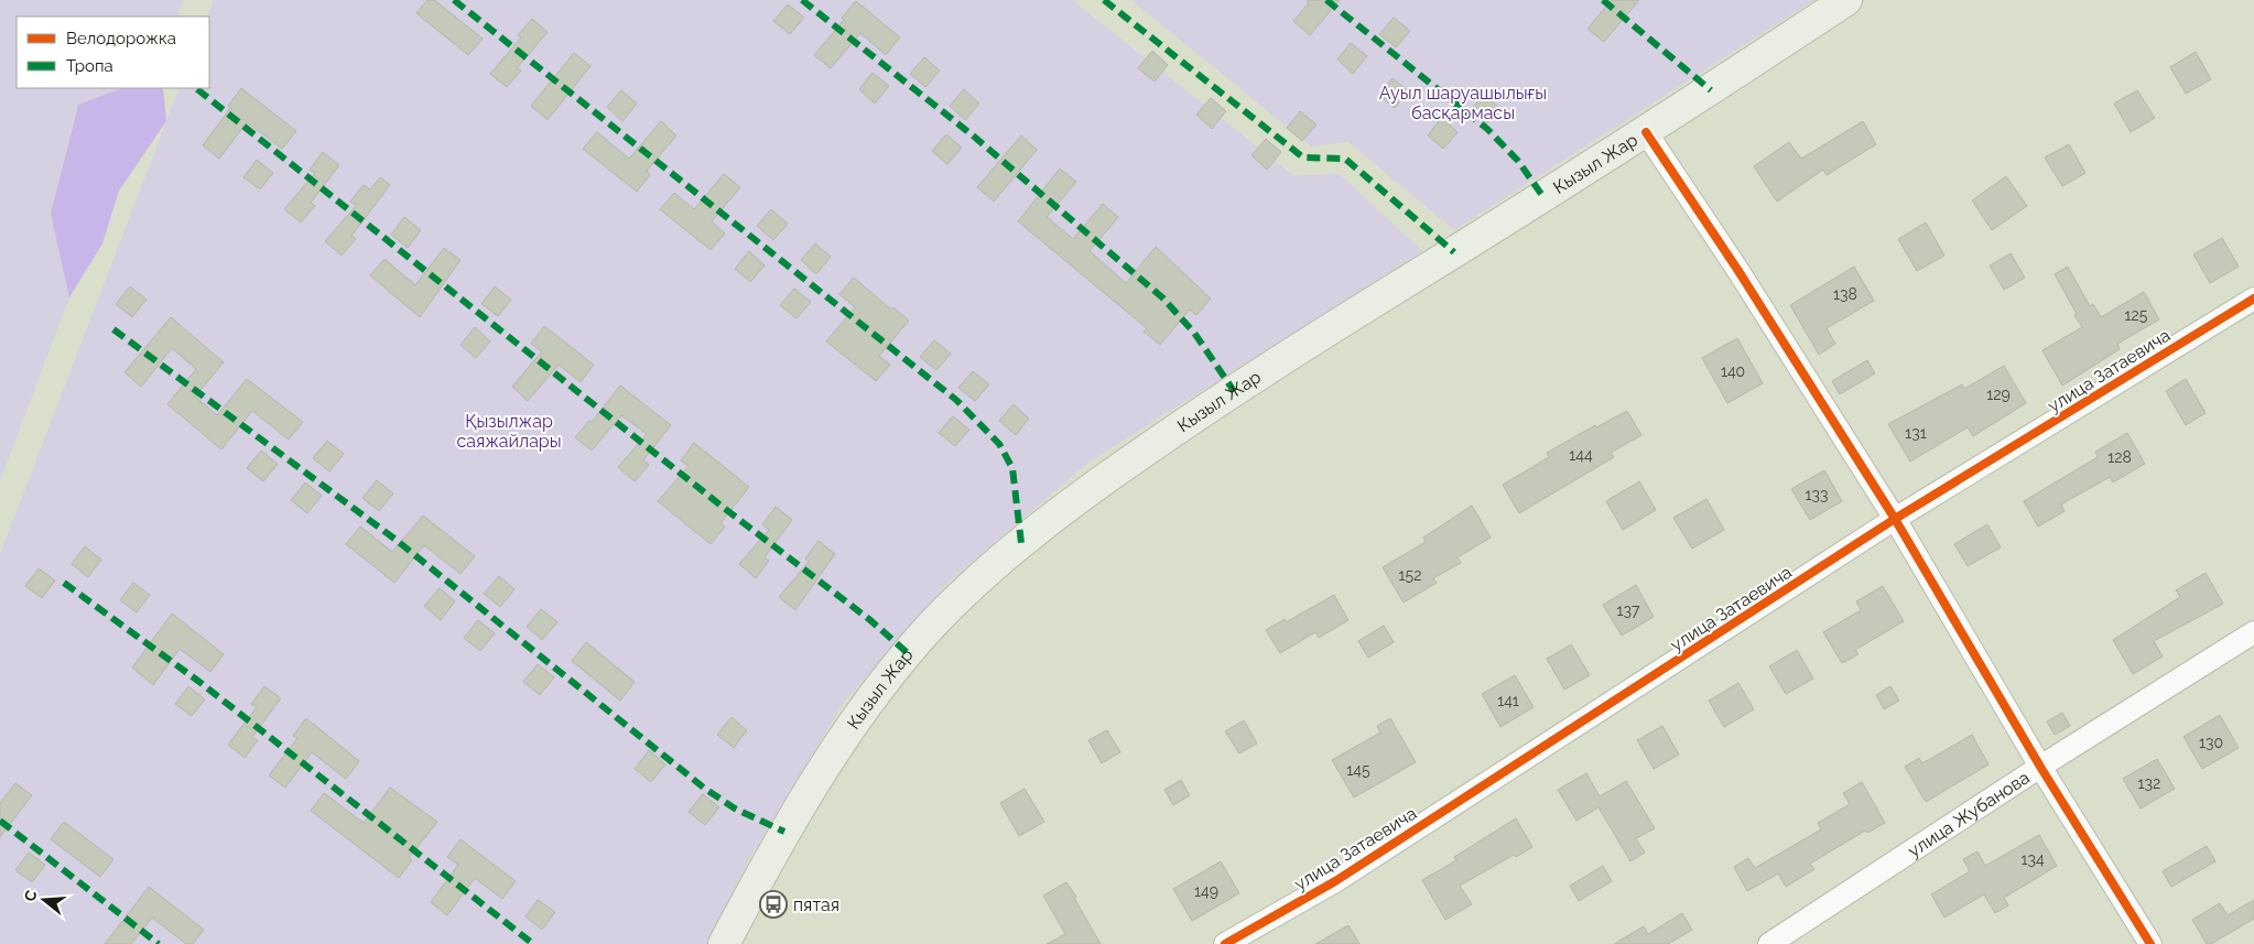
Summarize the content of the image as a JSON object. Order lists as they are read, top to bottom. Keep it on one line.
{"streets":{"main road":["Кызыл Жар"],"street":["улица Затаевича","улица Жубанова"]},"parks":["Ауыл шаруашылығы басқармасы","Қызылжар саяжайлары"],"places":{"bus stop":["пятая"]},"house_numbers":["138","125","140","129","131","144","128","133","152","137","141","130","145","132","134","149"],"legend":["Велодорожка","Тропа"],"north":"left"}
